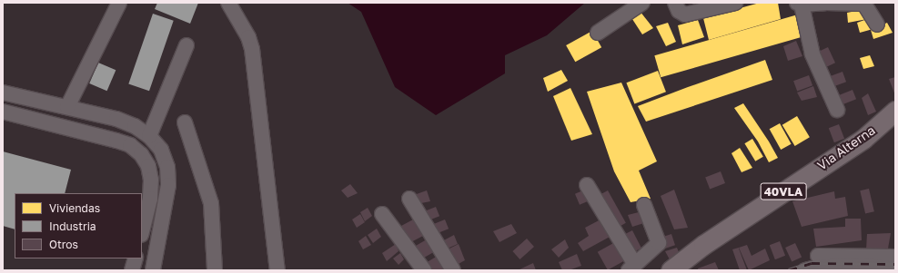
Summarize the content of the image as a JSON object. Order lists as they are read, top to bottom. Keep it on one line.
{"streets":{"main road":["Via Alterna","40VLA"]},"legend":["Viviendas","Industria","Otros"]}
